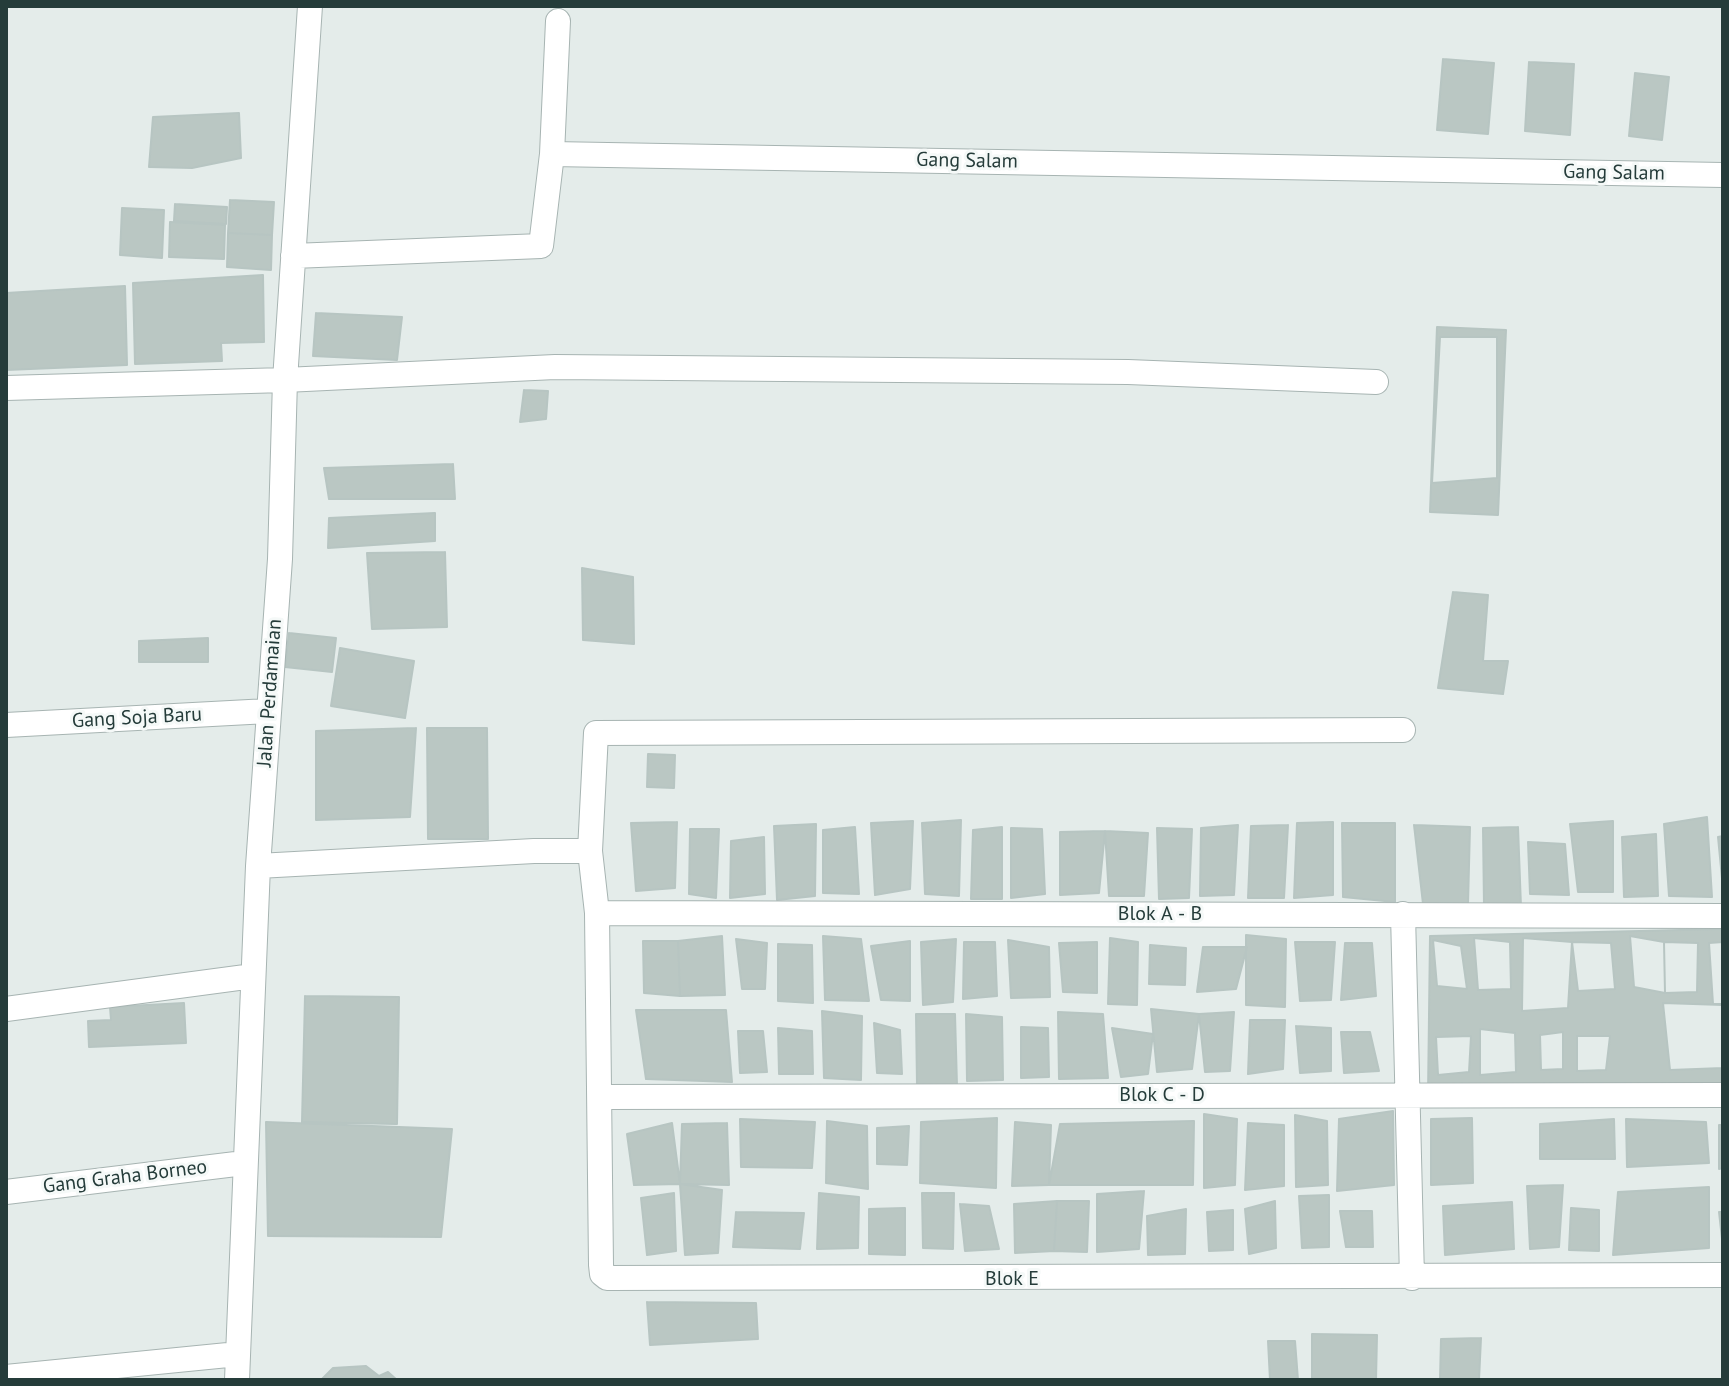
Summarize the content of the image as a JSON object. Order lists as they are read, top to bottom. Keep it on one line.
{"streets":{"street":["Gang Salam","Jalan Perdamaian","Gang Soja Baru","Blok A - B","Blok C - D","Gang Graha Borneo","Blok E"]},"crossings":[["Jalan Perdamaian","Gang Soja Baru"],["Jalan Perdamaian","Gang Graha Borneo"],["Blok C - D","Blok E"]]}
